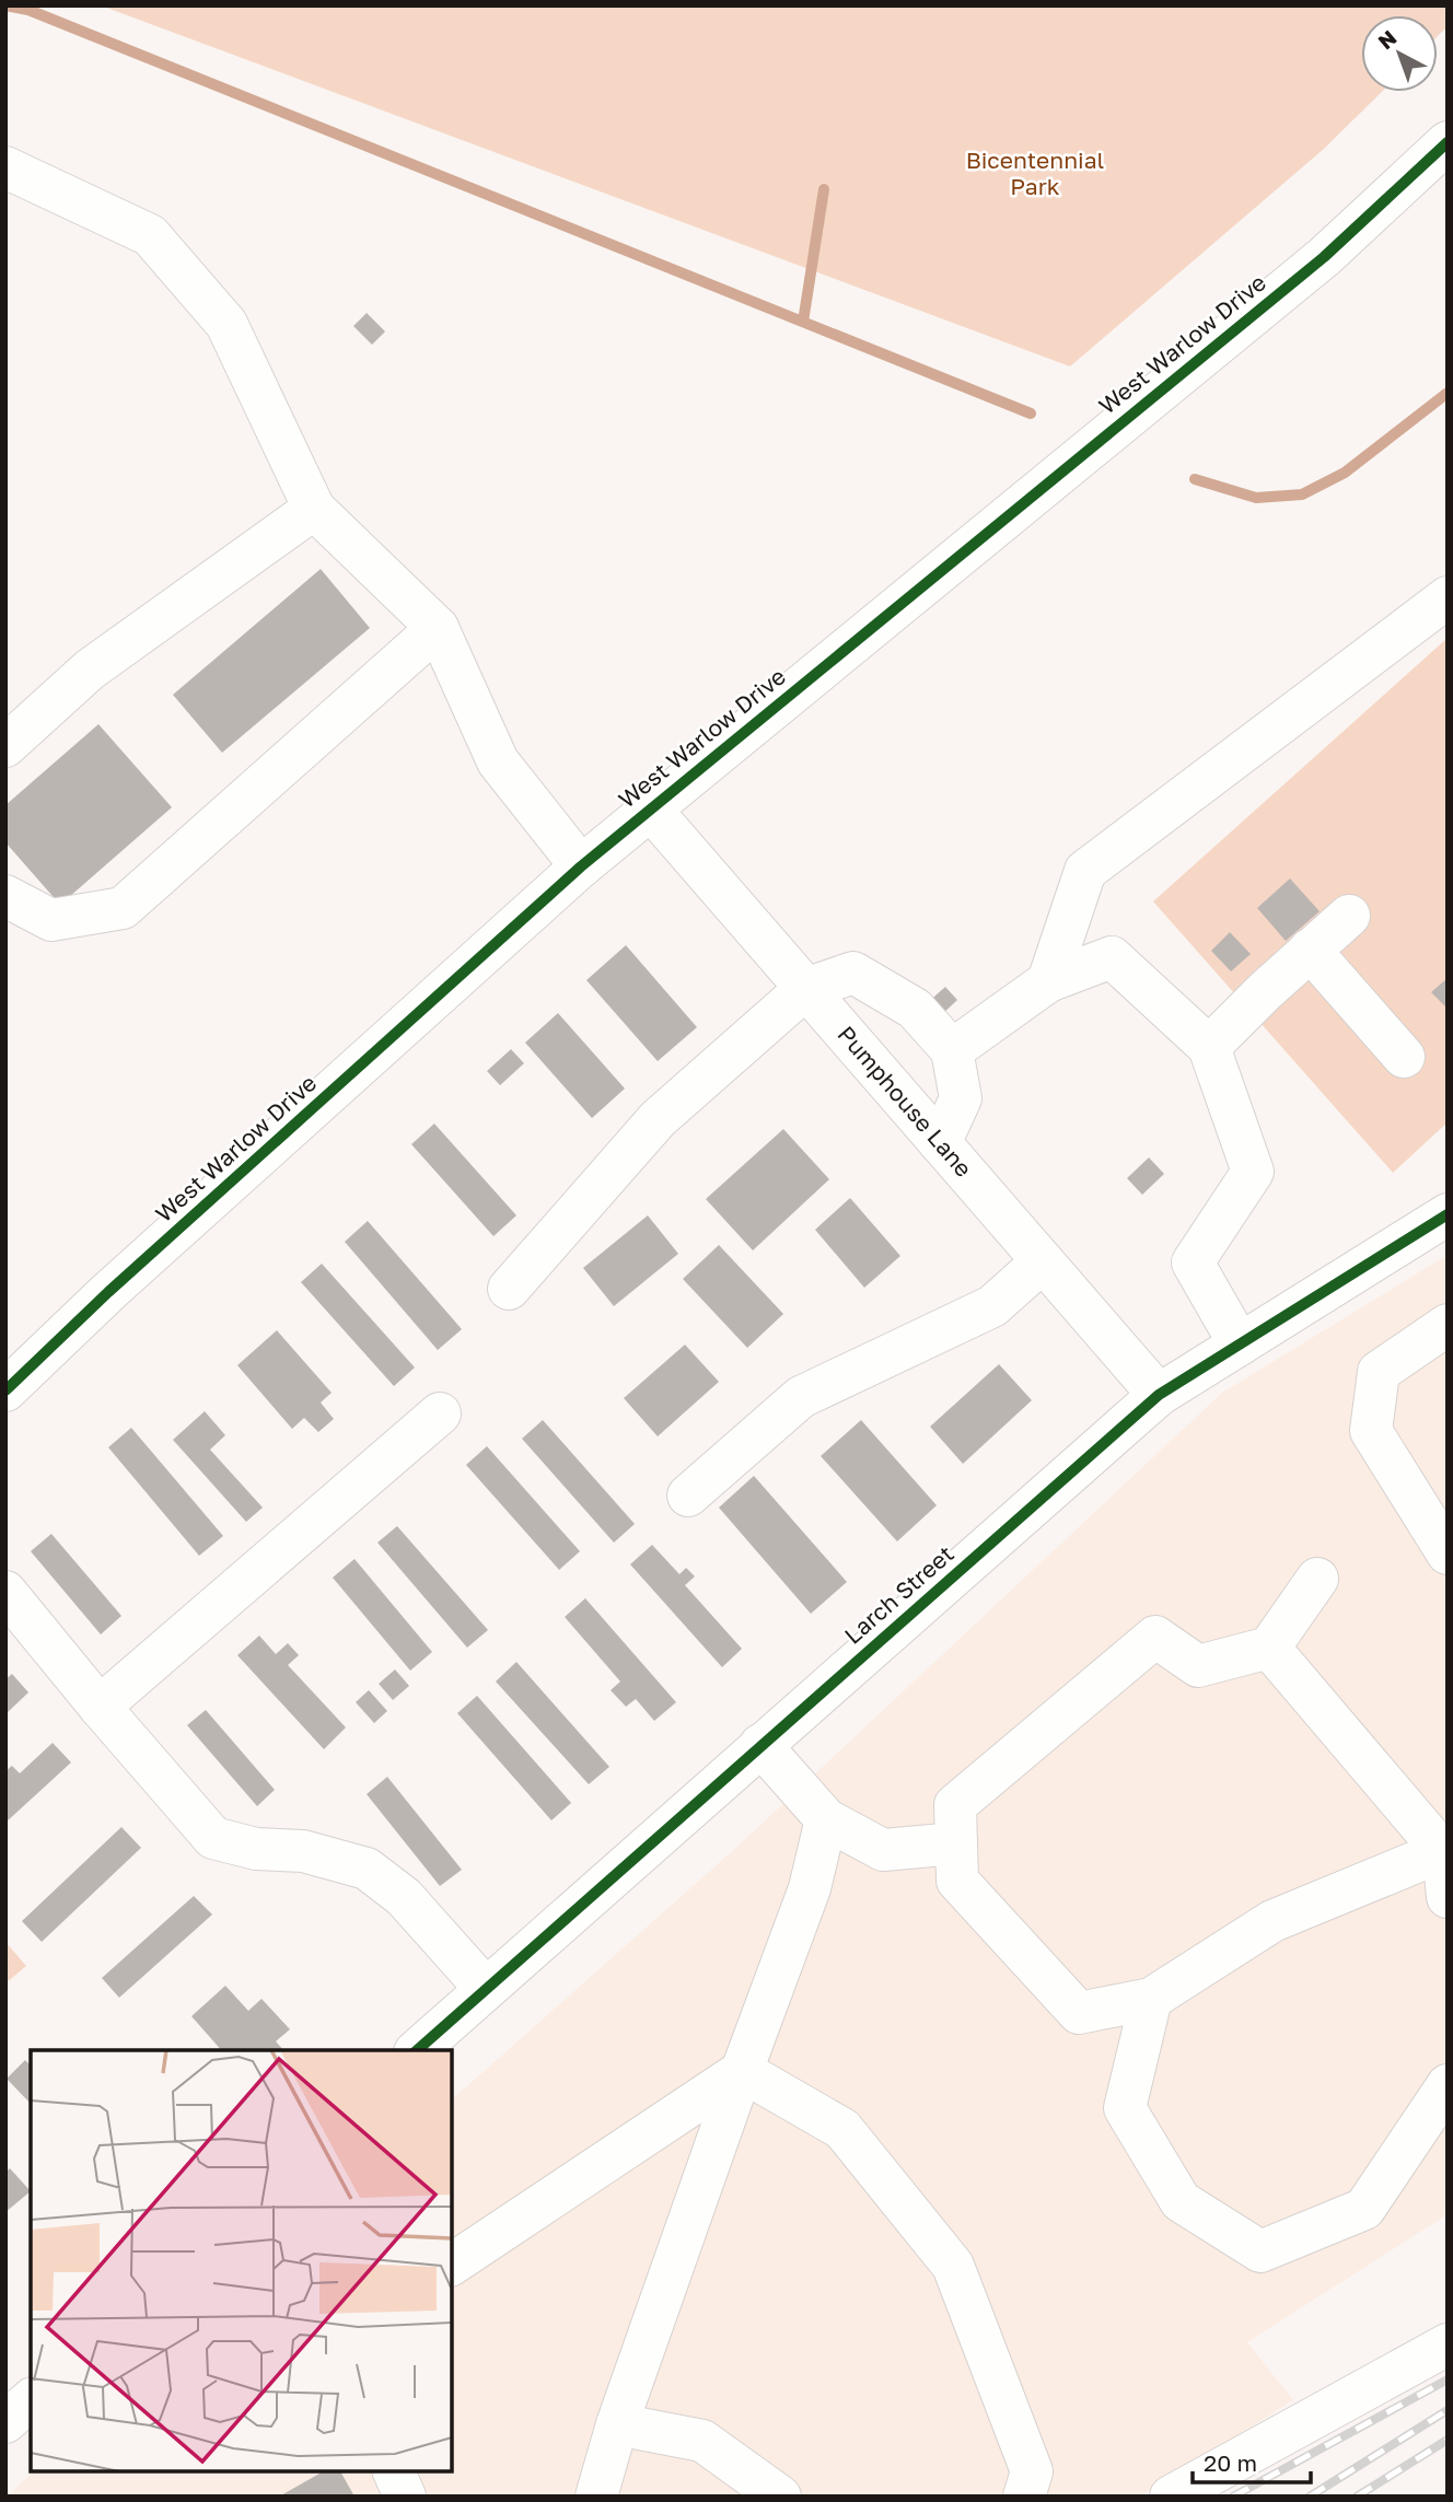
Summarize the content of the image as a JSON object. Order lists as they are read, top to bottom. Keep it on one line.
{"streets":{"street":["West Warlow Drive","Pumphouse Lane","Larch Street"]},"crossings":[["West Warlow Drive","Pumphouse Lane"],["Pumphouse Lane","Larch Street"]],"parks":["Bicentennial Park"],"scale_bar":"20 m","north":"top left"}
